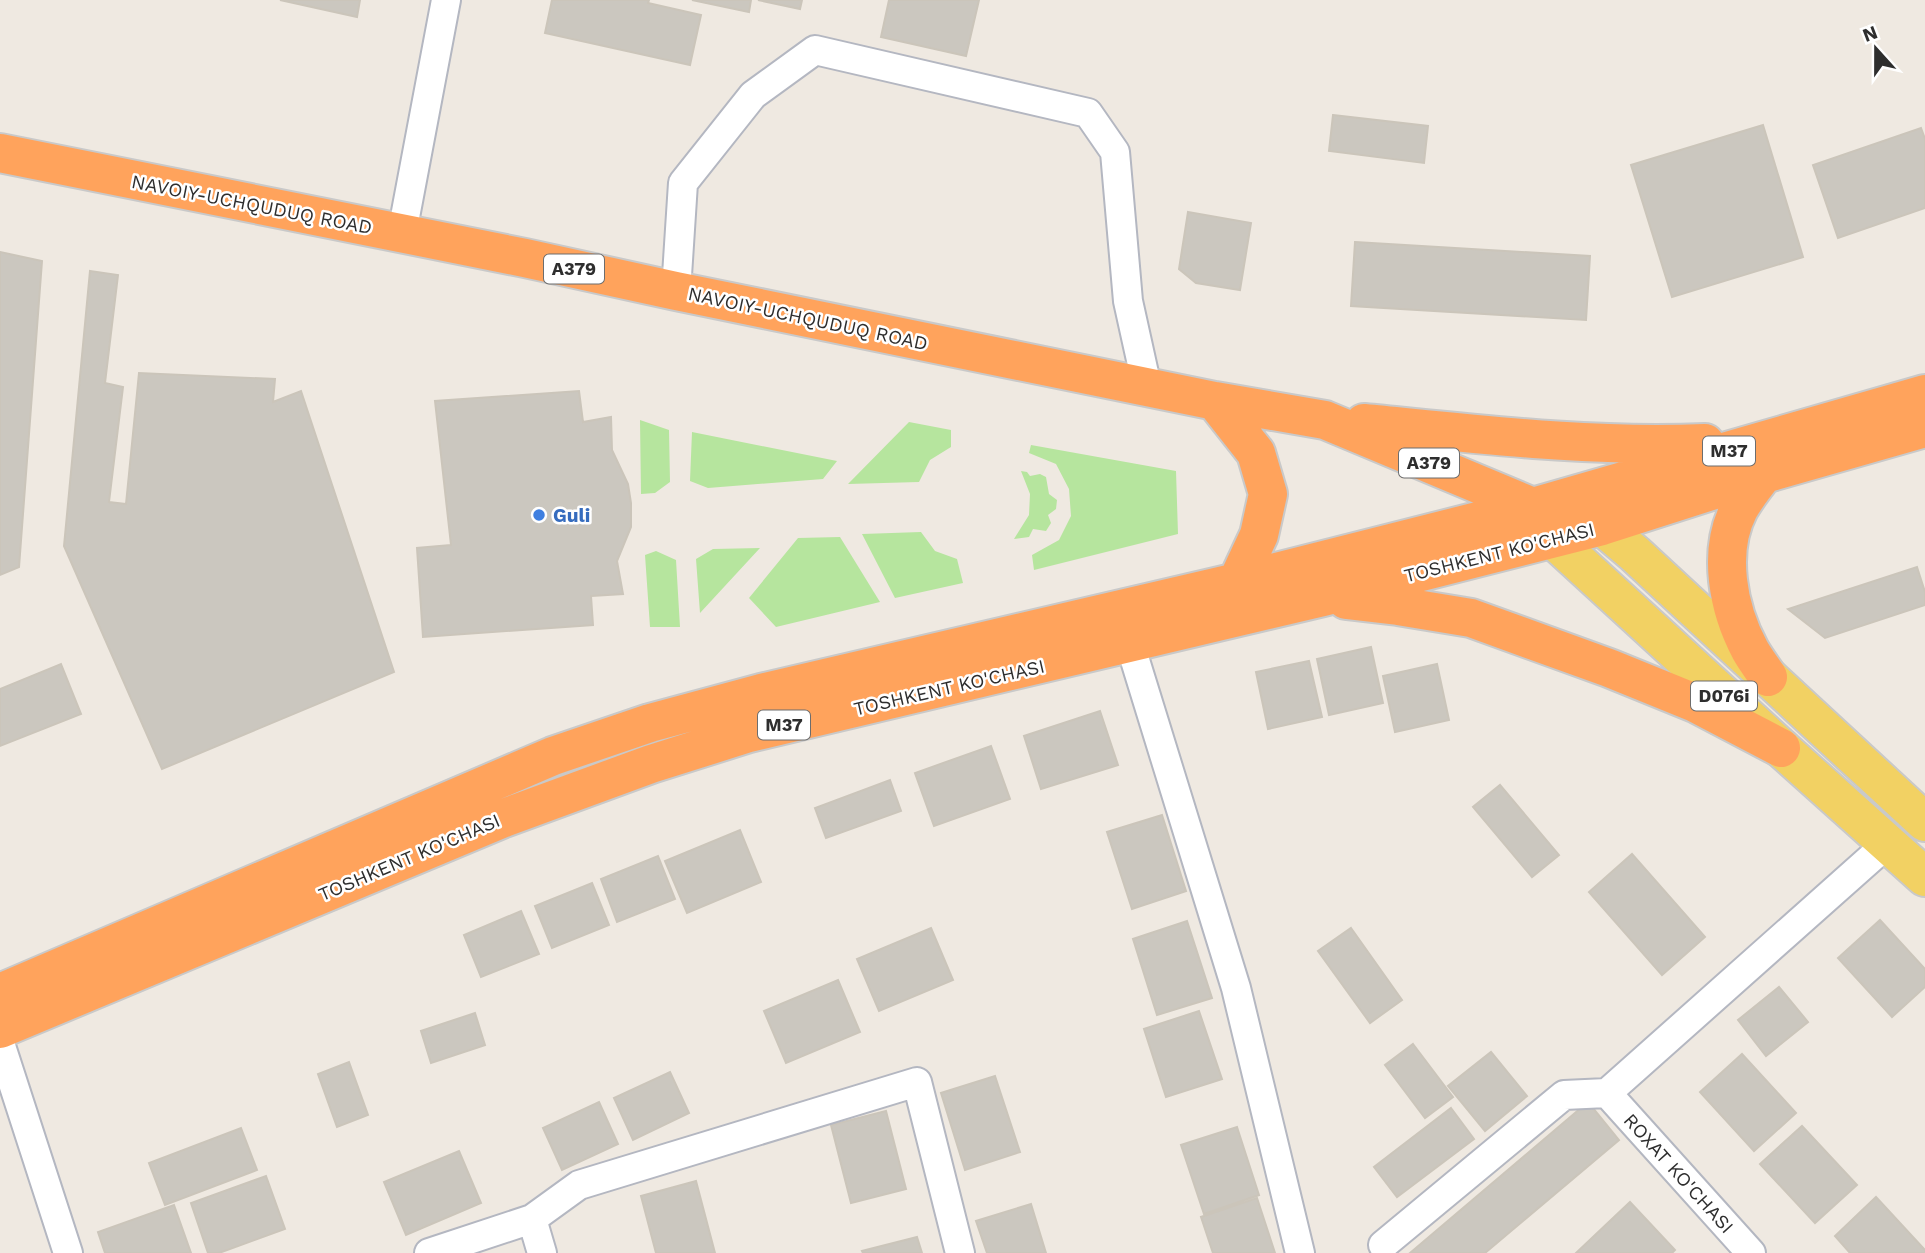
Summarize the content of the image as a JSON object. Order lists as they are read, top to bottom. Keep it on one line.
{"streets":{"highway":["NAVOIY-UCHQUDUQ ROAD","A379","M37","TOSHKENT KO'CHASI"],"main road":["D076i"],"street":["ROXAT KO'CHASI"]},"crossings":[["NAVOIY-UCHQUDUQ ROAD","M37"],["NAVOIY-UCHQUDUQ ROAD","TOSHKENT KO'CHASI"],["NAVOIY-UCHQUDUQ ROAD","D076i"],["M37","TOSHKENT KO'CHASI"],["M37","D076i"],["TOSHKENT KO'CHASI","D076i"]],"places":["Guli"],"north":"top"}
